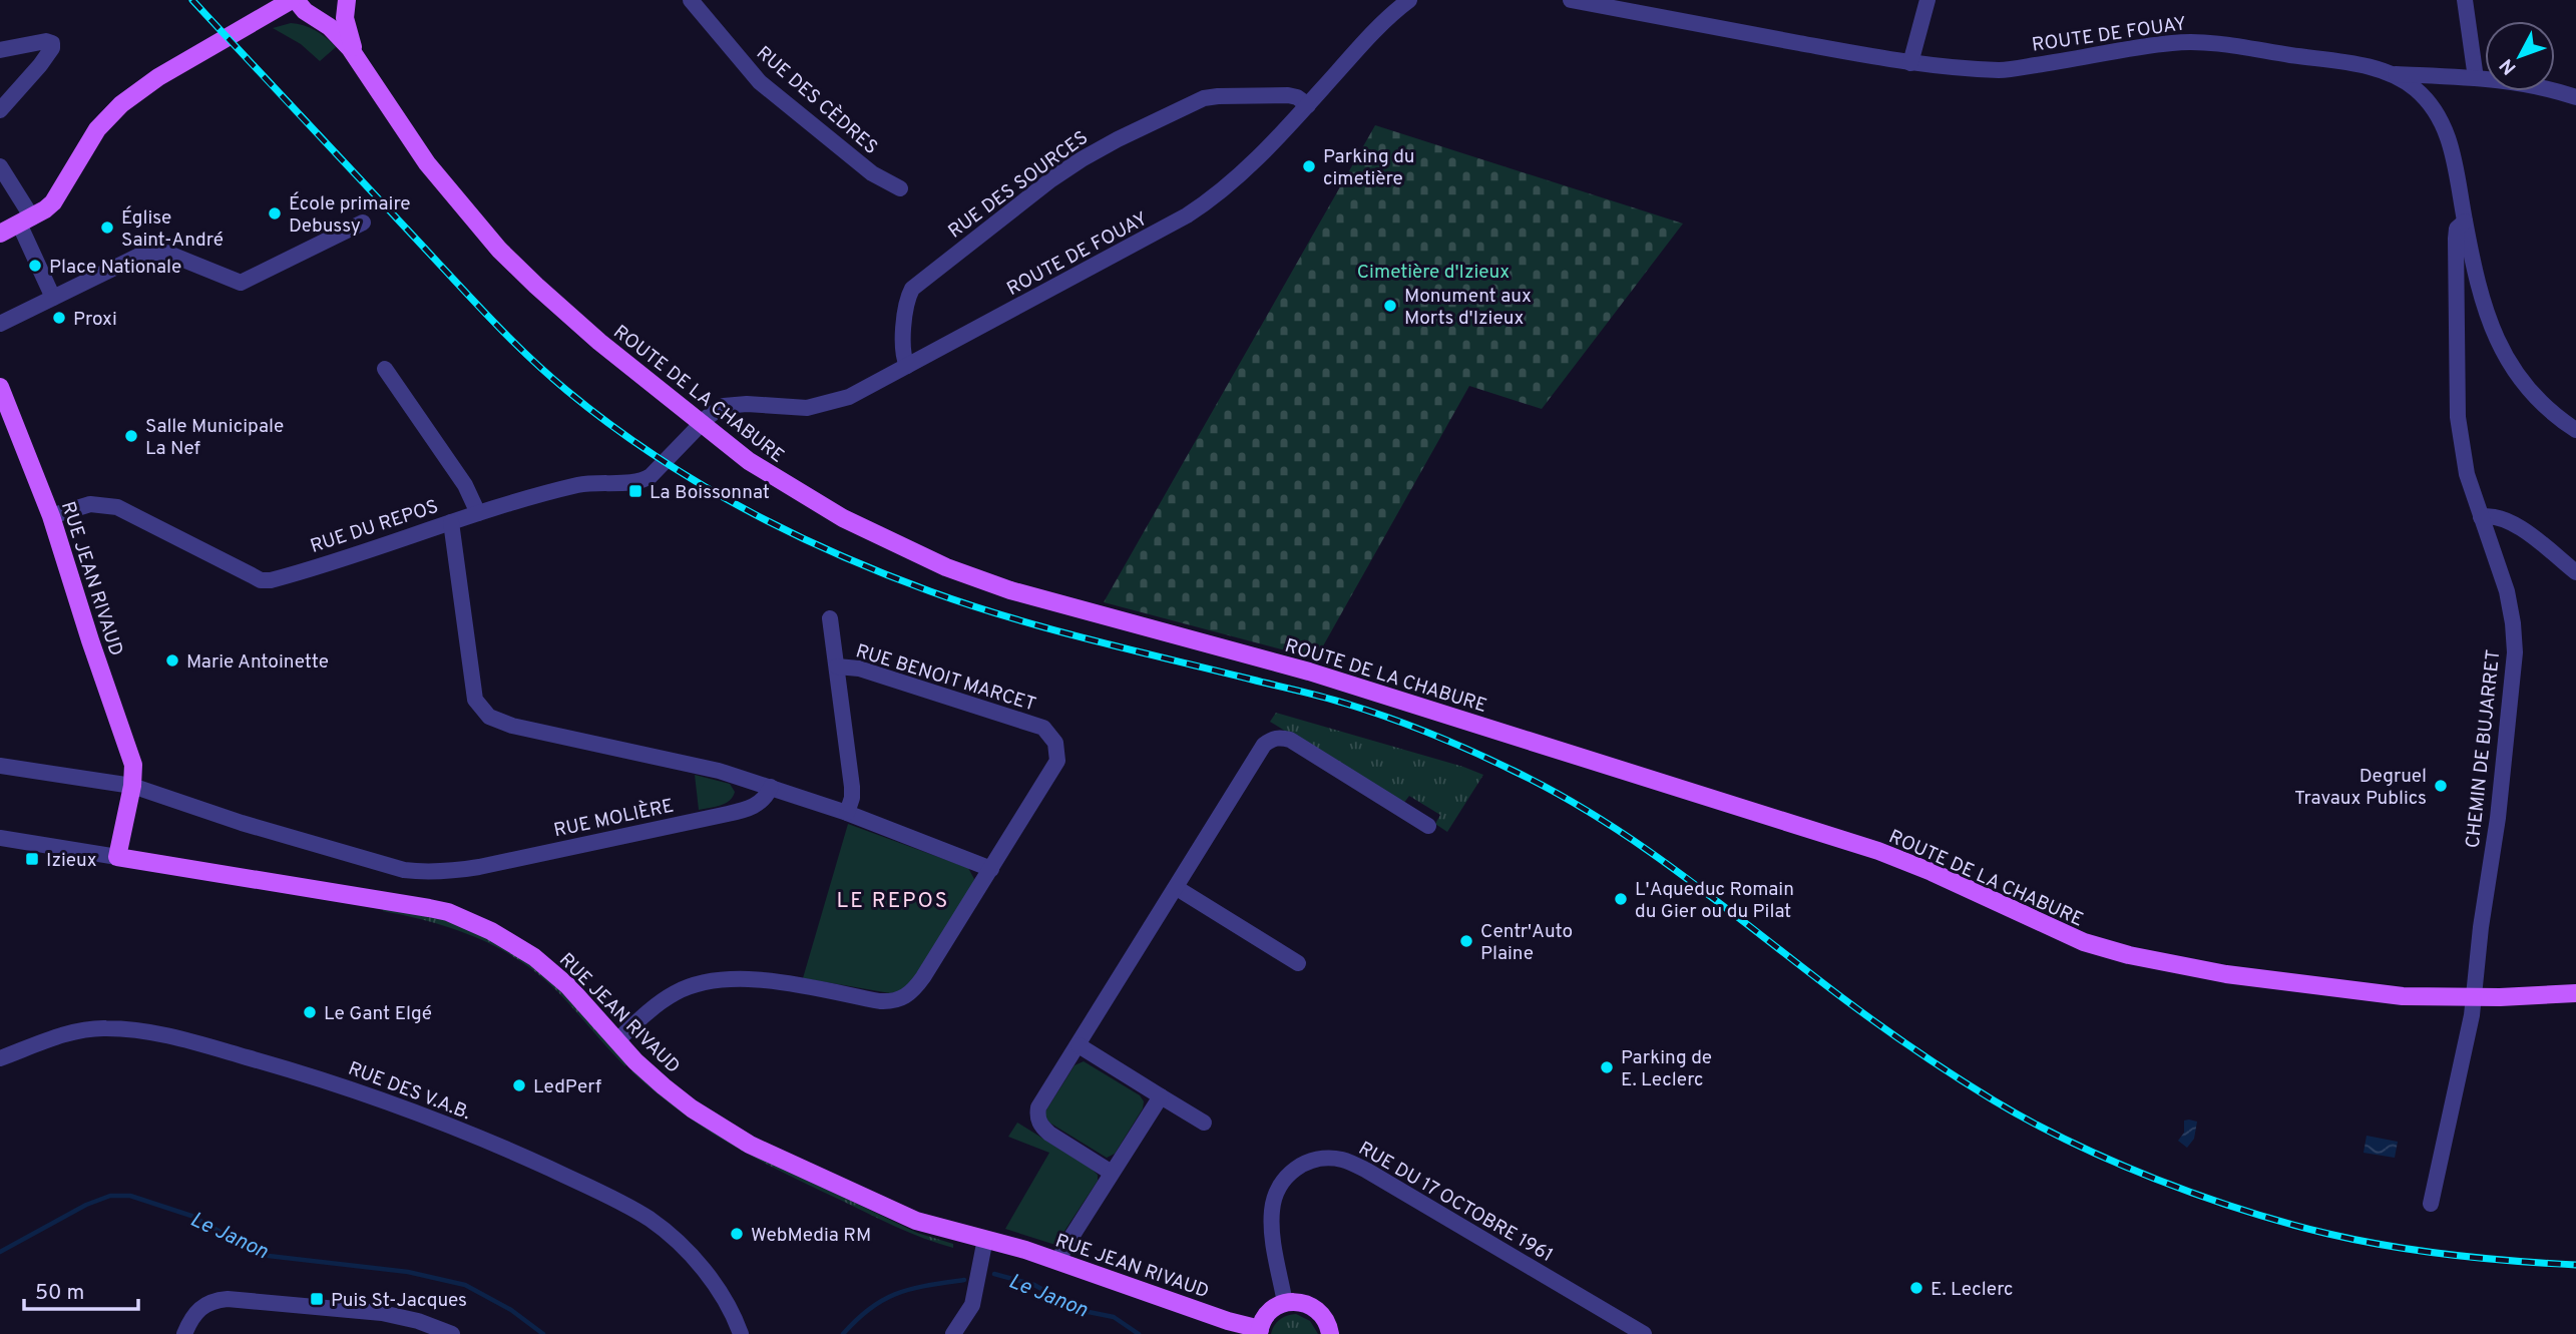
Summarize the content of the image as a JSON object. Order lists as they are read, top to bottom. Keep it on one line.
{"streets":{"main road":["ROUTE DE LA CHABURE","RUE JEAN RIVAUD"],"street":["ROUTE DE FOUAY","RUE DES CÈDRES","RUE DES SOURCES","RUE DU REPOS","RUE BENOIT MARCET","CHEMIN DE BUJARRET","RUE MOLIÈRE","RUE DES V.A.B.","RUE DU 17 OCTOBRE 1961"]},"crossings":[["ROUTE DE FOUAY","RUE DES SOURCES"],["ROUTE DE FOUAY","ROUTE DE LA CHABURE"],["ROUTE DE FOUAY","RUE DU REPOS"],["ROUTE DE FOUAY","CHEMIN DE BUJARRET"],["ROUTE DE LA CHABURE","RUE DU REPOS"],["ROUTE DE LA CHABURE","CHEMIN DE BUJARRET"],["RUE DU REPOS","RUE JEAN RIVAUD"],["RUE JEAN RIVAUD","RUE BENOIT MARCET"],["RUE JEAN RIVAUD","RUE MOLIÈRE"]],"districts":["LE REPOS"],"water":["Le Janon"],"parks":["Cimetière d'Izieux"],"places":{"other":["Parking du cimetière","École primaire Debussy","Église Saint-André","Place Nationale","Monument aux Morts d'Izieux","Proxi","Salle Municipale La Nef","Marie Antoinette","Degruel Travaux Publics","L'Aqueduc Romain du Gier ou du Pilat","Centr'Auto Plaine","Le Gant Elgé","Parking de E. Leclerc","LedPerf","WebMedia RM","E. Leclerc"],"transit":["La Boissonnat","Izieux","Puis St-Jacques"]},"scale_bar":"50 m","north":"bottom left"}
